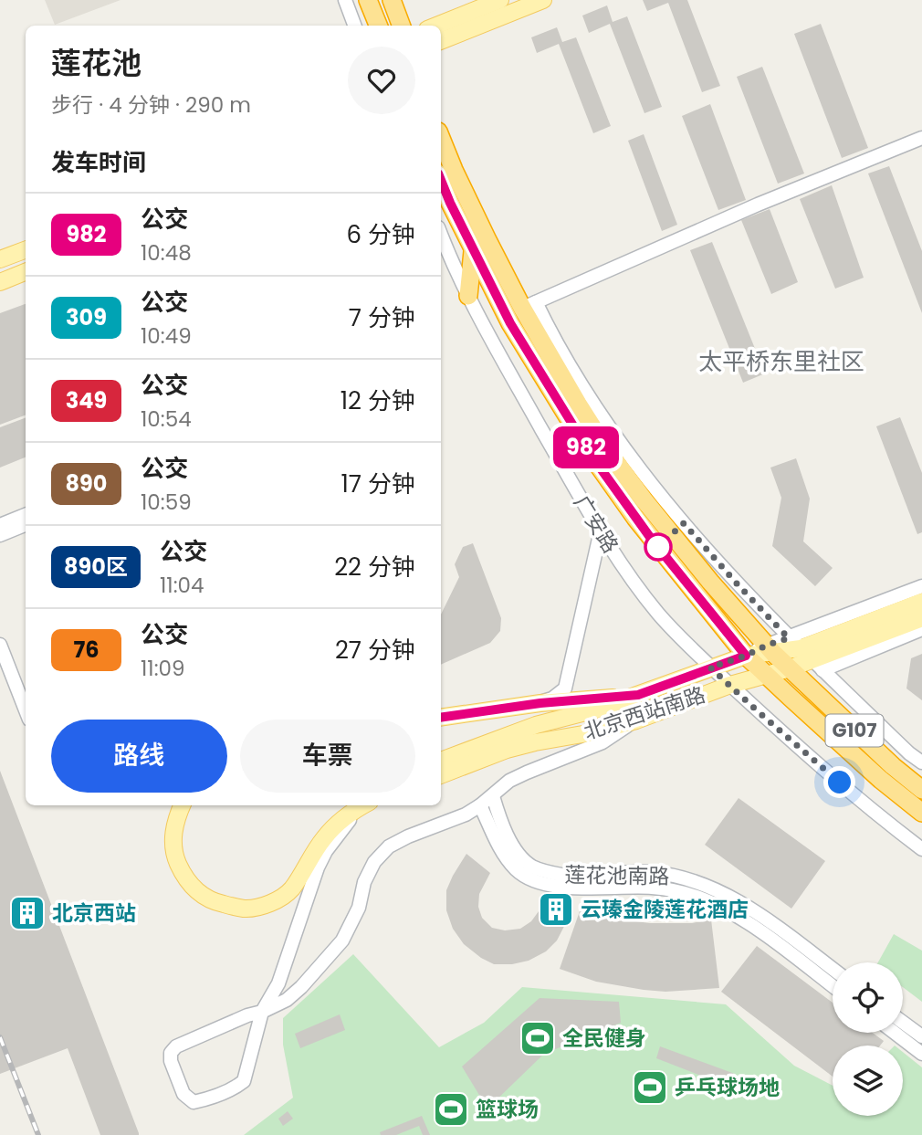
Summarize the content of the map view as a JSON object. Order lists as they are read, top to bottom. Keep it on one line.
{"streets":{"highway":["广安路","G107"],"main road":["北京西站南路"],"street":["莲花池南路"]},"crossings":[["广安路","北京西站南路"],["北京西站南路","G107"]],"districts":["太平桥东里社区"],"places":{"building":["云瑧金陵莲花酒店","北京西站"],"sports":["全民健身","乒乓球场地","篮球场"]},"lines":["bus line 982"],"page":{"on_map":"982","heading":[["莲花池","步行 · 4 分钟 · 290 m"],"发车时间"],"list":[{"mark":"982","name":"公交","note":"10:48","value":"6 分钟"},{"mark":"309","name":"公交","note":"10:49","value":"7 分钟"},{"mark":"349","name":"公交","note":"10:54","value":"12 分钟"},{"mark":"890","name":"公交","note":"10:59","value":"17 分钟"},{"mark":"890区","name":"公交","note":"11:04","value":"22 分钟"},{"mark":"76","name":"公交","note":"11:09","value":"27 分钟"}],"buttons":["路线","车票"]}}
